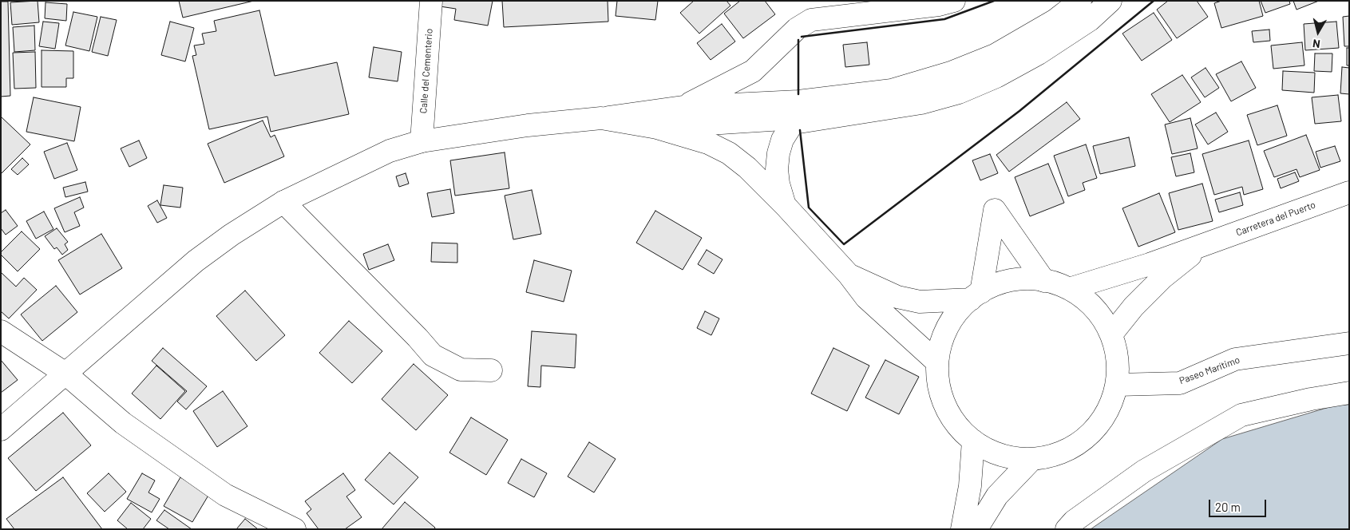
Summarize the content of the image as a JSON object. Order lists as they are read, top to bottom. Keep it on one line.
{"streets":{"main road":["Calle del Cementerio","Carretera del Puerto","Paseo Marítimo"]},"scale_bar":"20 m","north":"bottom"}
